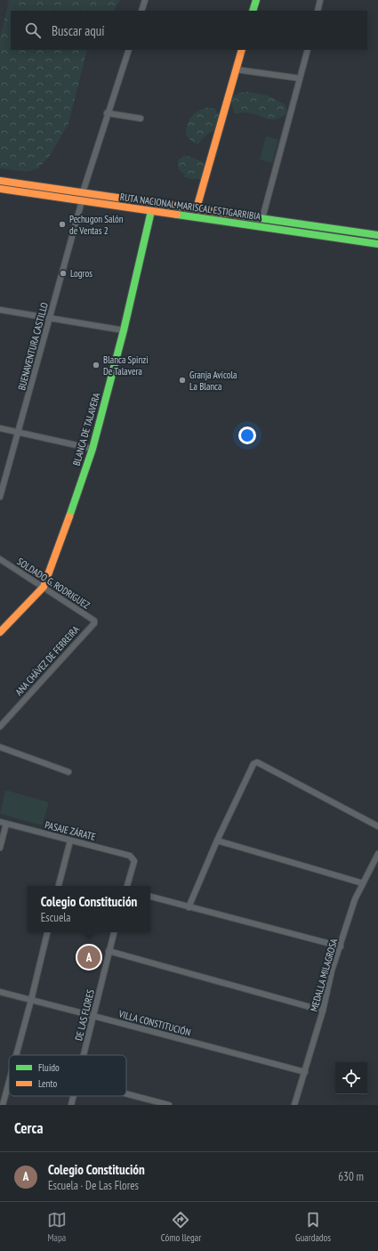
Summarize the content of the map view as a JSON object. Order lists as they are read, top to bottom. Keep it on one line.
{"streets":{"main road":["RUTA NACIONAL MARISCAL ESTIGARRIBIA","BLANCA DE TALAVERA"],"street":["BUENAVENTURA CASTILLO","SOLDADO G. RODRIGUEZ","ANA CHÁVEZ DE FERREIRA","PASAJE ZÁRATE","MEDALLA MILAGROSA","DE LAS FLORES","VILLA CONSTITUCIÓN"]},"crossings":[["RUTA NACIONAL MARISCAL ESTIGARRIBIA","BUENAVENTURA CASTILLO"],["RUTA NACIONAL MARISCAL ESTIGARRIBIA","BLANCA DE TALAVERA"],["BLANCA DE TALAVERA","SOLDADO G. RODRIGUEZ"],["SOLDADO G. RODRIGUEZ","ANA CHÁVEZ DE FERREIRA"],["MEDALLA MILAGROSA","VILLA CONSTITUCIÓN"],["DE LAS FLORES","VILLA CONSTITUCIÓN"]],"places":["Pechugon Salón de Ventas 2","Logros","Blanca Spinzi De Talavera","Granja Avícola La Blanca"],"legend":["Fluido","Lento"],"page":{"search":"Buscar aquí","popup":["Colegio Constitución","Escuela"],"pins":"A","heading":"Cerca","list":[{"mark":"A","name":"Colegio Constitución","note":"Escuela · De Las Flores","value":"630 m"}],"nav":["Mapa","Cómo llegar","Guardados"]}}
